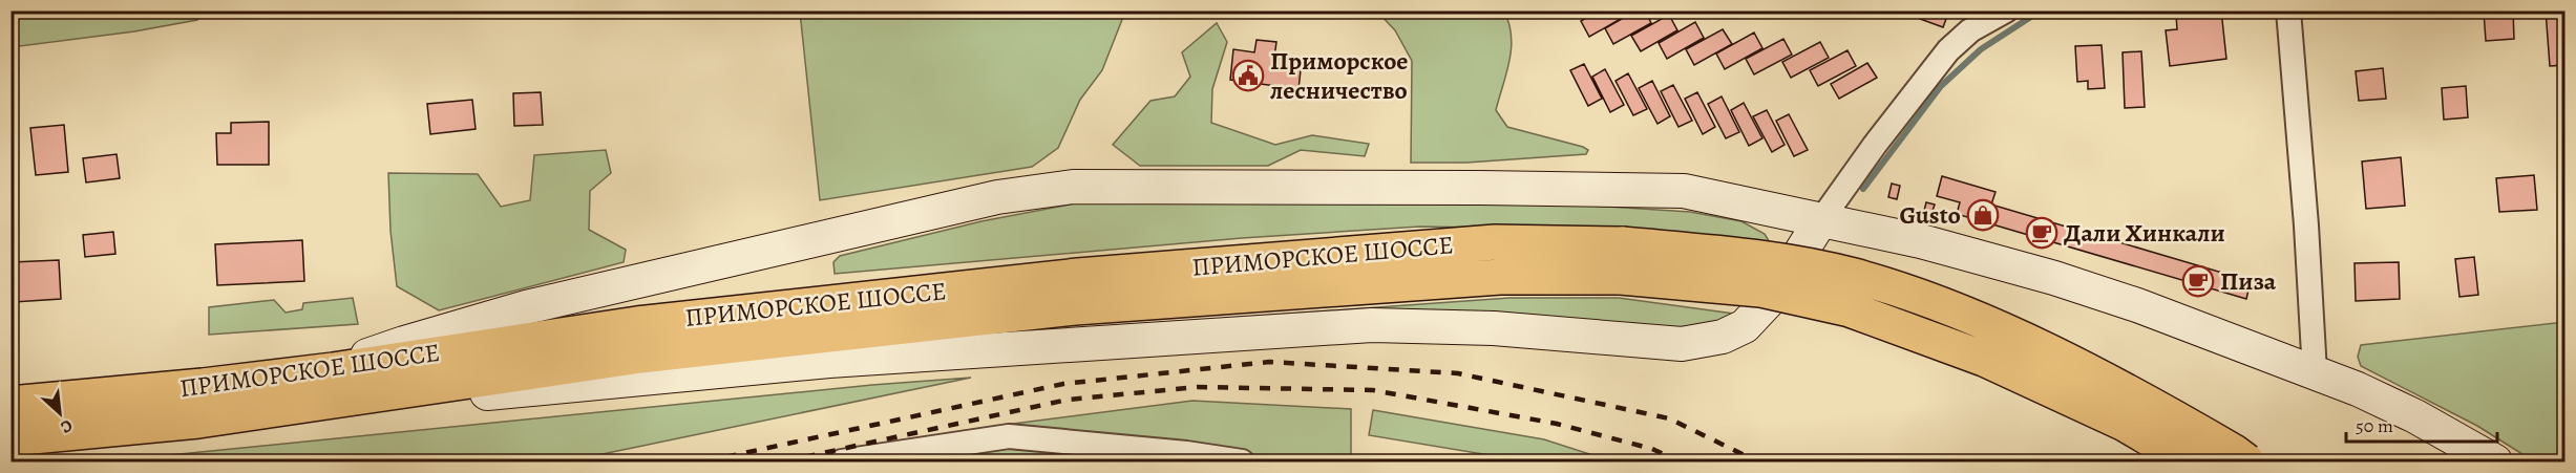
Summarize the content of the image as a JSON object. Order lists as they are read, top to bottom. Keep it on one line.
{"streets":{"main road":["ПРИМОРСКОЕ ШОССЕ"]},"places":{"public building":["Приморское лесничество"],"shop":["Gusto"],"cafe":["Дали Хинкали","Пиза"]},"scale_bar":"50 m","north":"bottom right"}
